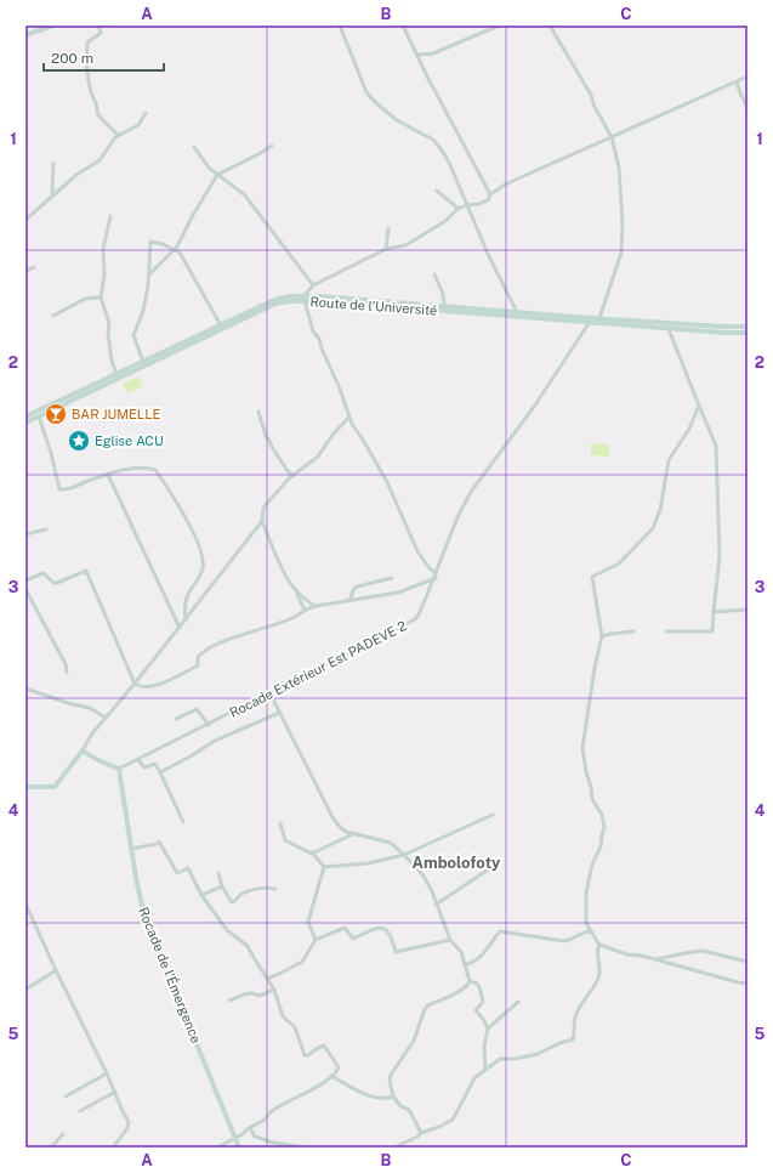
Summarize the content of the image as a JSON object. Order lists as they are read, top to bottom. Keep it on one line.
{"streets":{"main road":["Route de l'Université","Rocade de l'Émergence"],"street":["Rocade Extérieur Est PADEVE 2"]},"crossings":[["Route de l'Université","Rocade Extérieur Est PADEVE 2"],["Rocade Extérieur Est PADEVE 2","Rocade de l'Émergence"]],"districts":["Ambolofoty"],"places":{"bar":["BAR JUMELLE"],"place":["Eglise ACU"]},"scale_bar":"200 m","grid":{"columns":["A","B","C"],"rows":["1","2","3","4","5"]}}
